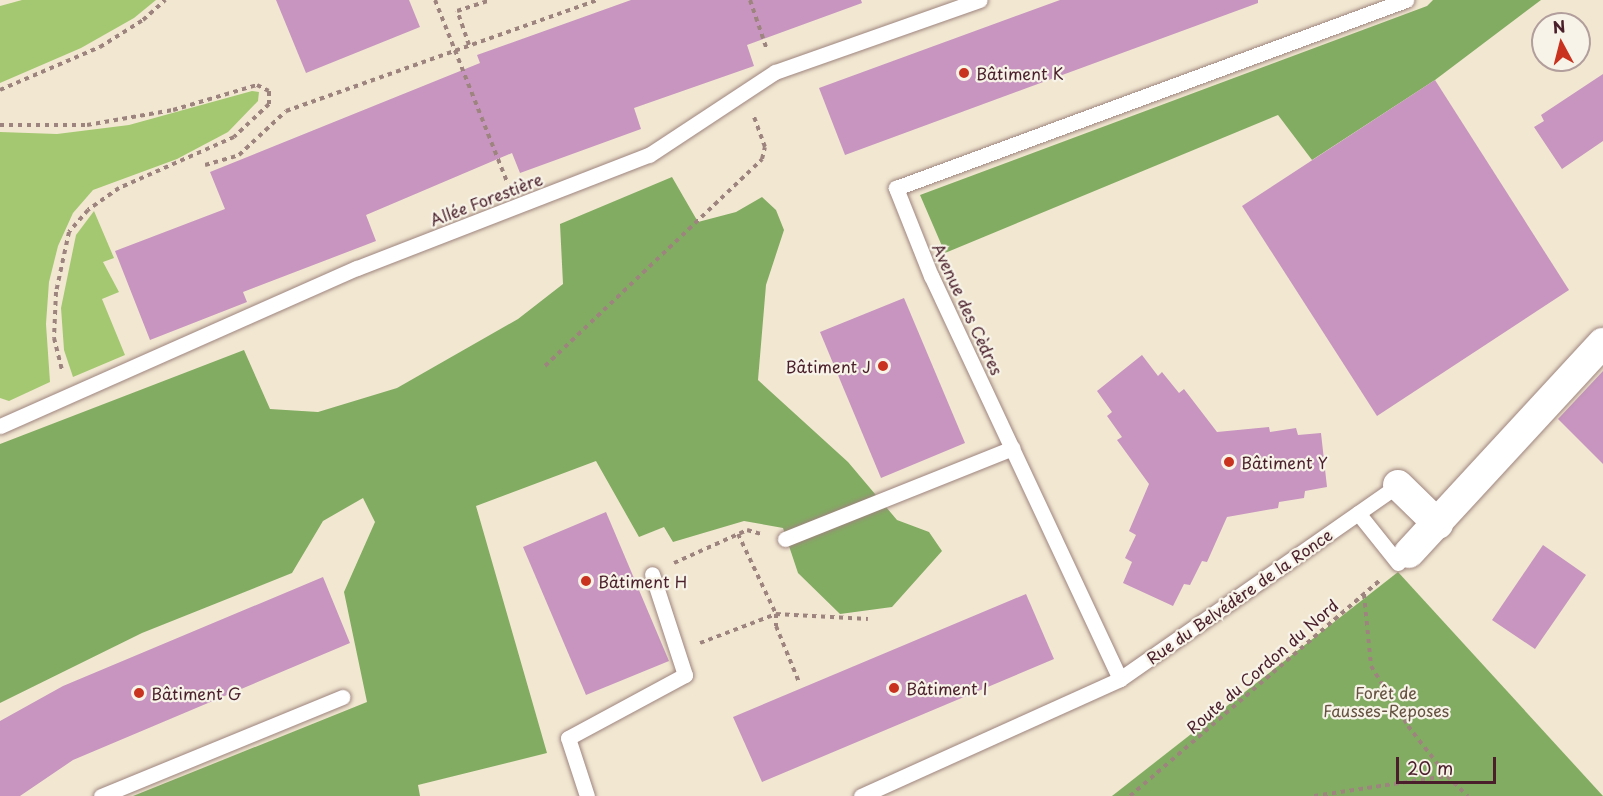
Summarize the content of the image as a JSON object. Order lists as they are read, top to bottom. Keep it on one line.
{"streets":{"street":["Rue du Belvédère de la Ronce"],"lane":["Allée Forestière","Avenue des Cèdres"],"path":["Route du Cordon du Nord"]},"crossings":[["Avenue des Cèdres","Rue du Belvédère de la Ronce"]],"parks":["Forêt de Fausses-Reposes"],"places":["Bâtiment K","Bâtiment J","Bâtiment Y","Bâtiment H","Bâtiment I","Bâtiment G"],"scale_bar":"20 m","north":"top"}
